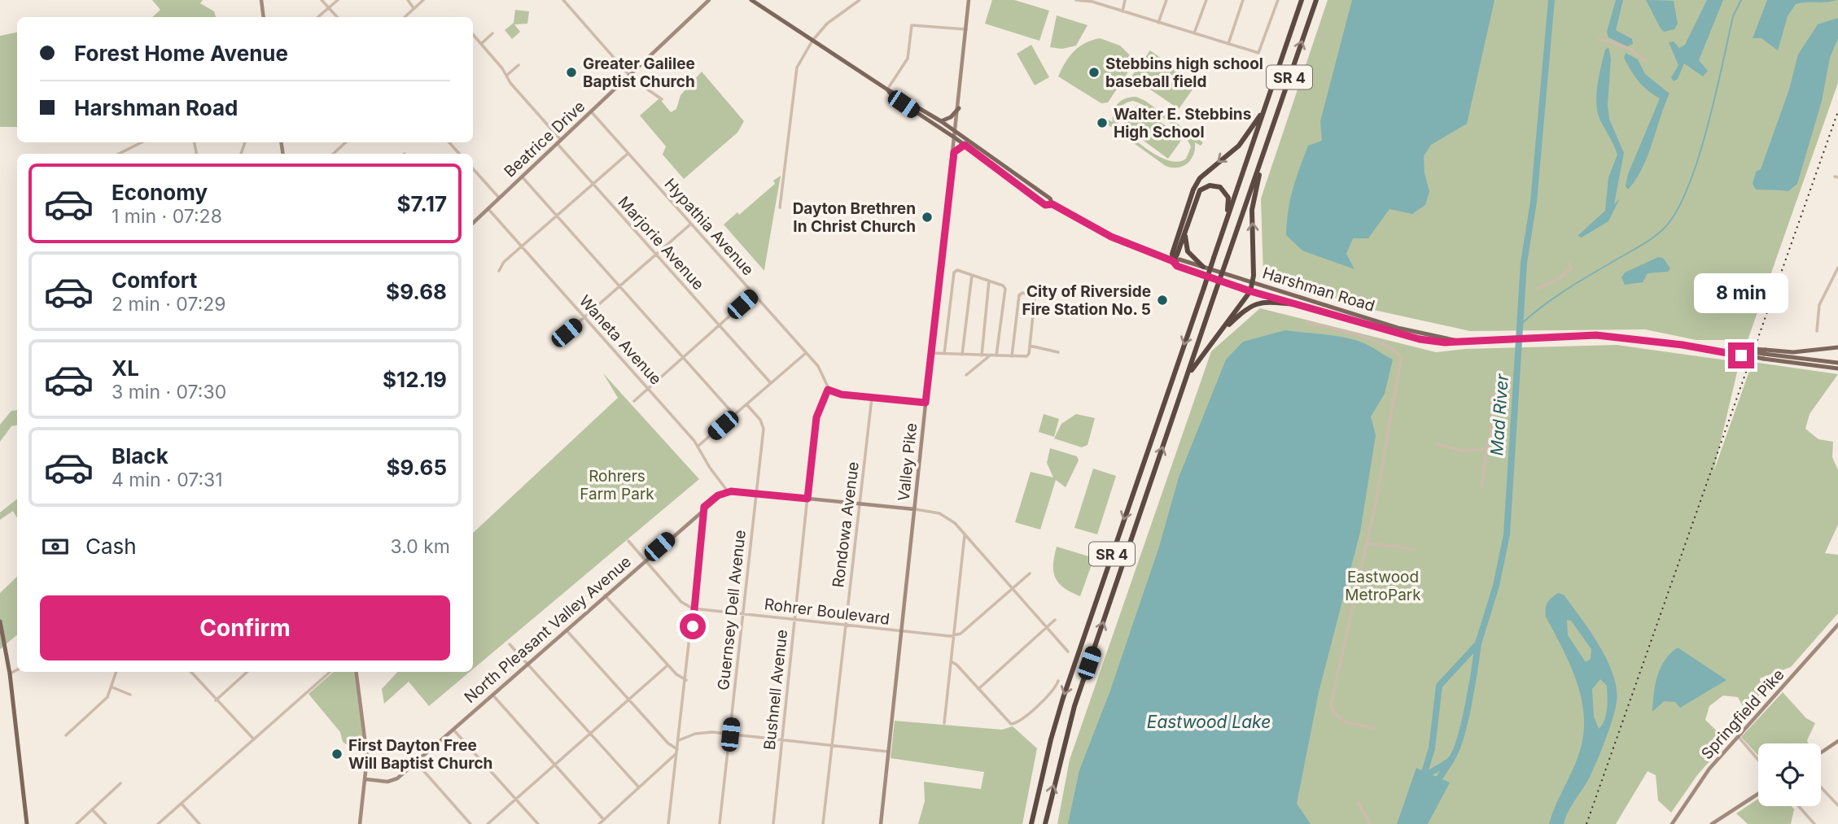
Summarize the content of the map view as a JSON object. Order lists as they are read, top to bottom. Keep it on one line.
{"streets":{"highway":["SR 4"],"main road":["Harshman Road"],"street":["Beatrice Drive","Hypathia Avenue","Marjorie Avenue","Waneta Avenue","Valley Pike","Rondowa Avenue","Guernsey Dell Avenue","Rohrer Boulevard","North Pleasant Valley Avenue","Bushnell Avenue","Springfield Pike"]},"crossings":[["Beatrice Drive","Hypathia Avenue"],["Beatrice Drive","Marjorie Avenue"],["Beatrice Drive","Waneta Avenue"],["Hypathia Avenue","Bushnell Avenue"],["Harshman Road","Valley Pike"],["Waneta Avenue","North Pleasant Valley Avenue"],["Valley Pike","Rohrer Boulevard"],["Rondowa Avenue","Rohrer Boulevard"],["Guernsey Dell Avenue","Rohrer Boulevard"],["Rohrer Boulevard","Bushnell Avenue"]],"water":["Mad River","Eastwood Lake"],"parks":["Rohrers Farm Park","Eastwood MetroPark"],"places":["Greater Galilee Baptist Church","Stebbins high school baseball field","Walter E. Stebbins High School","Dayton Brethren In Christ Church","City of Riverside Fire Station No. 5","First Dayton Free Will Baptist Church"],"page":{"banner":["Forest Home Avenue","Harshman Road"],"list":[{"name":"Economy","note":"1 min · 07:28","value":"$7.17"},{"name":"Comfort","note":"2 min · 07:29","value":"$9.68"},{"name":"XL","note":"3 min · 07:30","value":"$12.19"},{"name":"Black","note":"4 min · 07:31","value":"$9.65"}],"bubble":"8 min","pay":["Cash","3.0 km"],"buttons":"Confirm"}}
